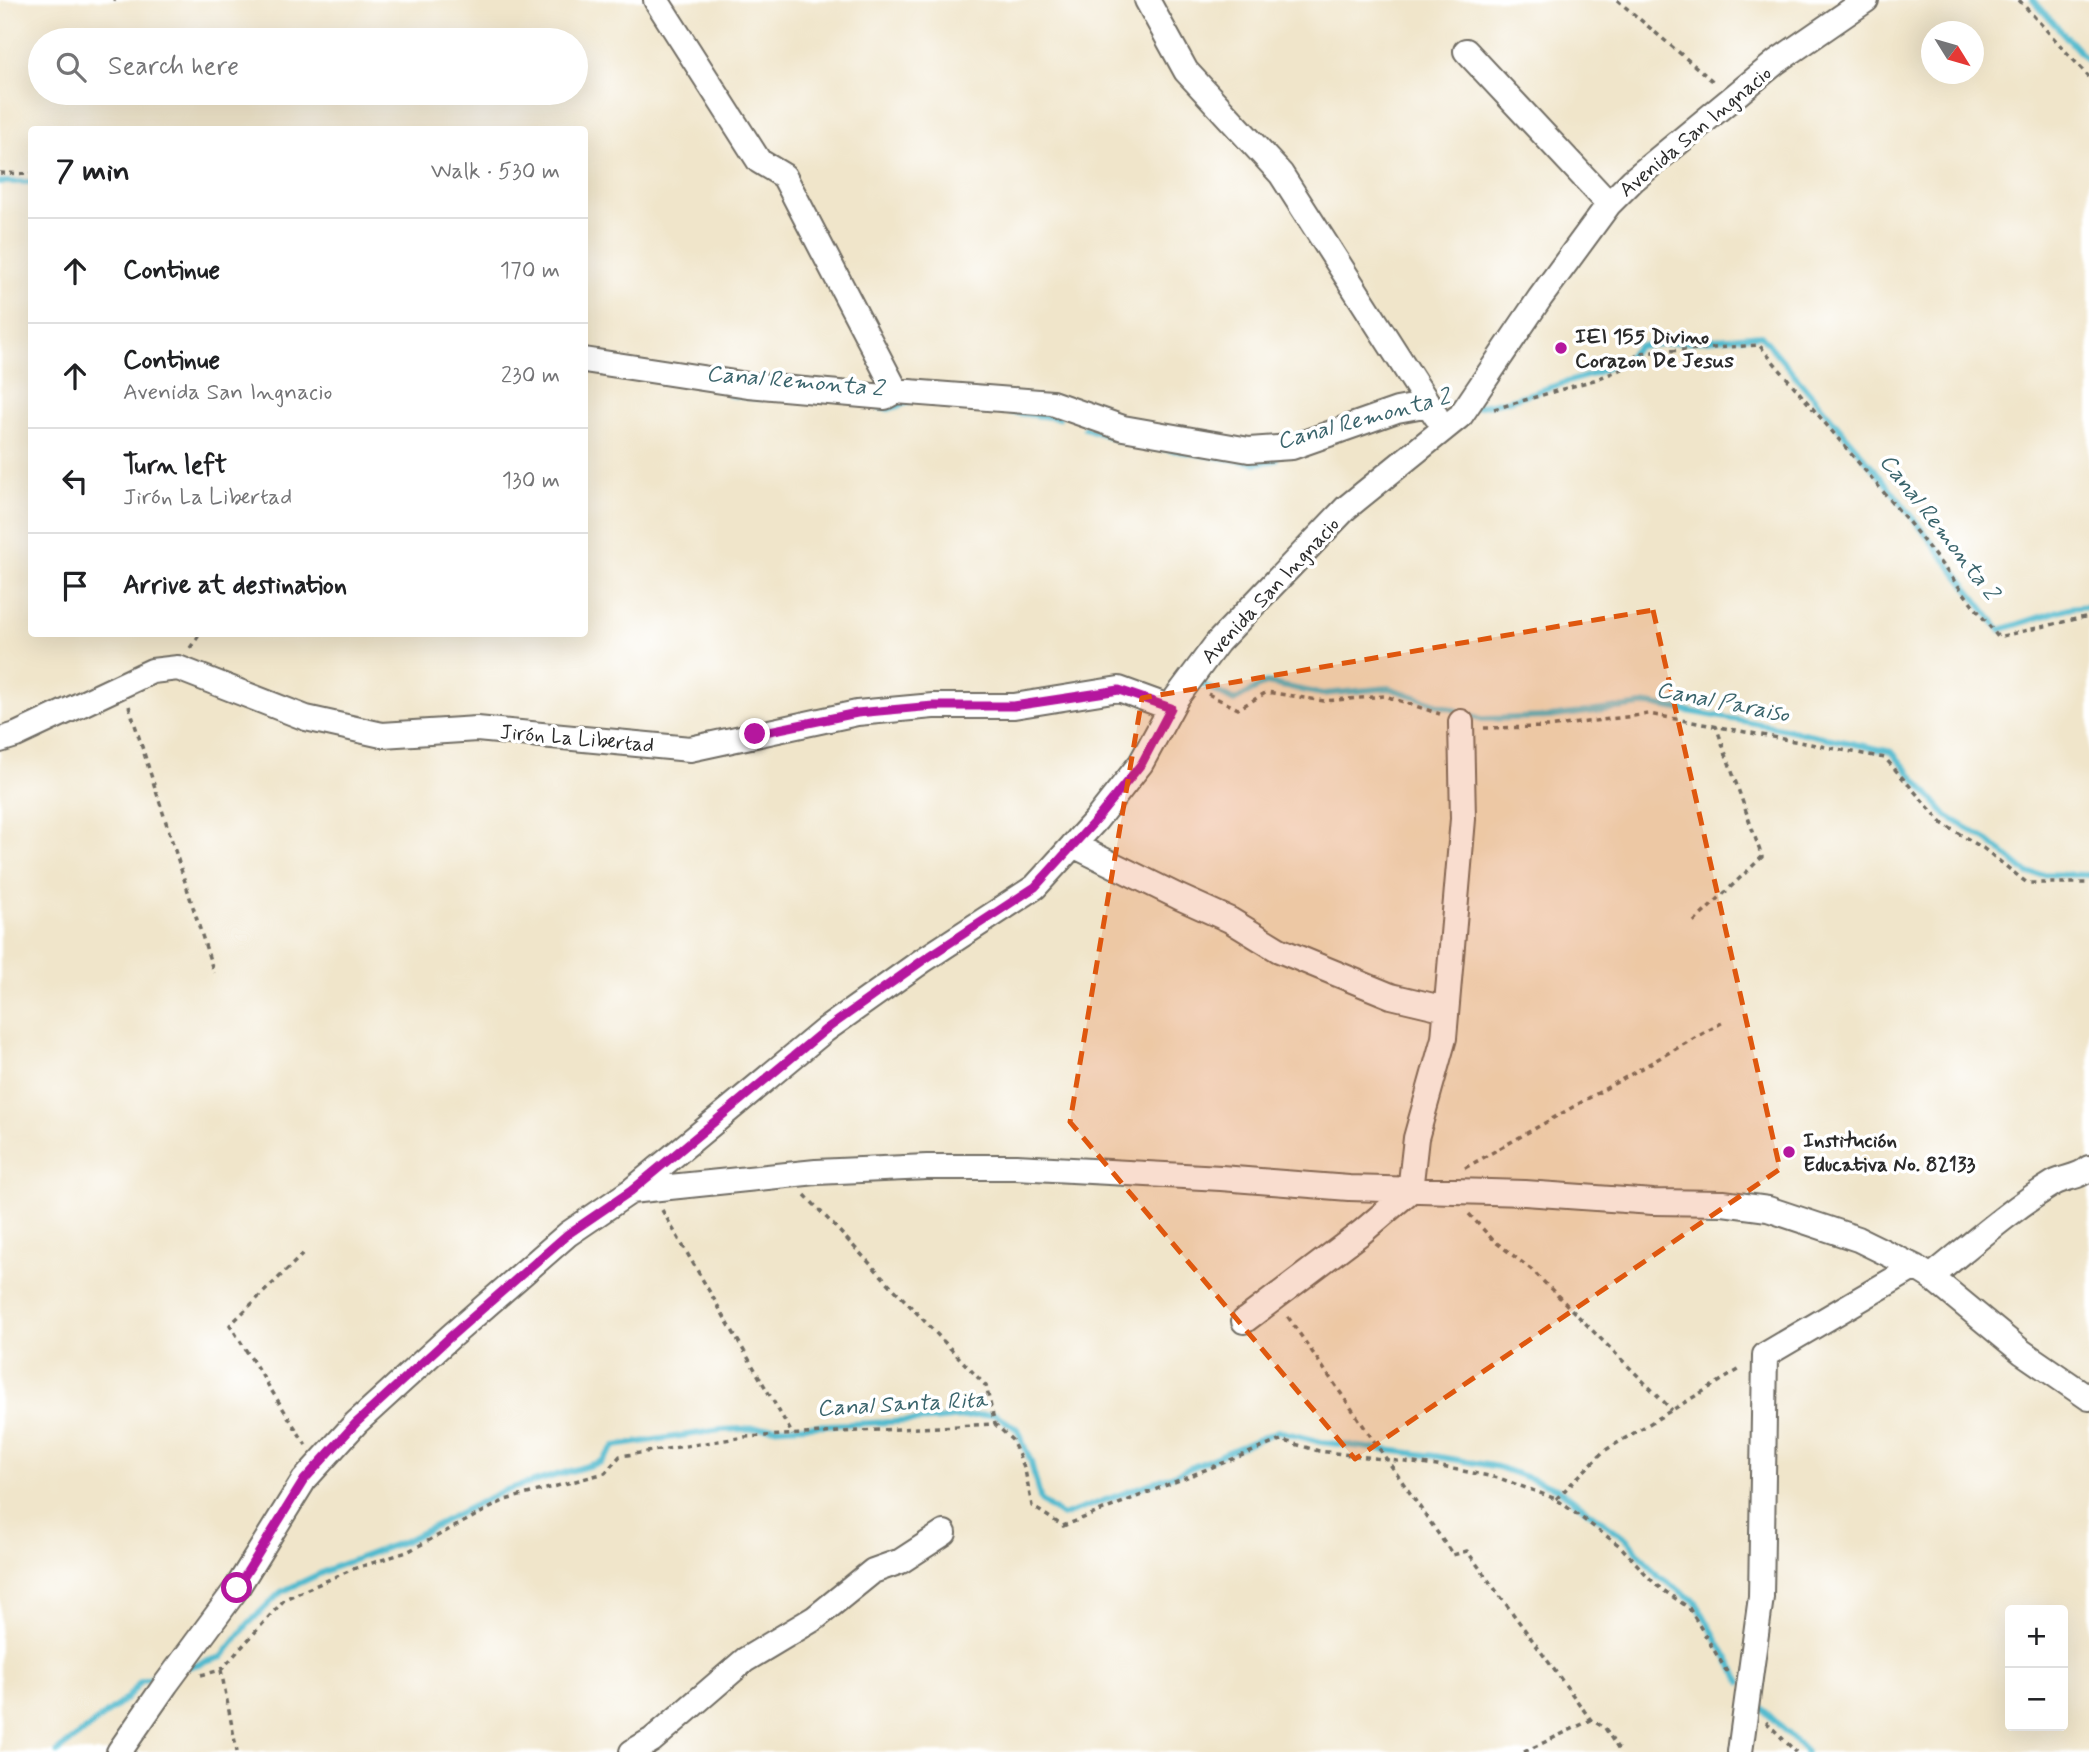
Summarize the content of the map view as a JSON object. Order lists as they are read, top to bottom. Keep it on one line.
{"streets":{"street":["Avenida San Ingnacio","Jirón La Libertad"]},"crossings":[["Avenida San Ingnacio","Jirón La Libertad"]],"water":["Canal Remonta 2","Canal Paraiso","Canal Santa Rita"],"places":["IEI 155 Divino Corazon De Jesus","Institución Educativa No. 82133"],"north":"bottom right","page":{"search":"Search here","heading":["7 min","Walk · 530 m"],"list":[["Continue","170 m"],["Continue","Avenida San Ingnacio","230 m"],["Turn left","Jirón La Libertad","130 m"],"Arrive at destination"],"map_buttons":["+","−"]}}
